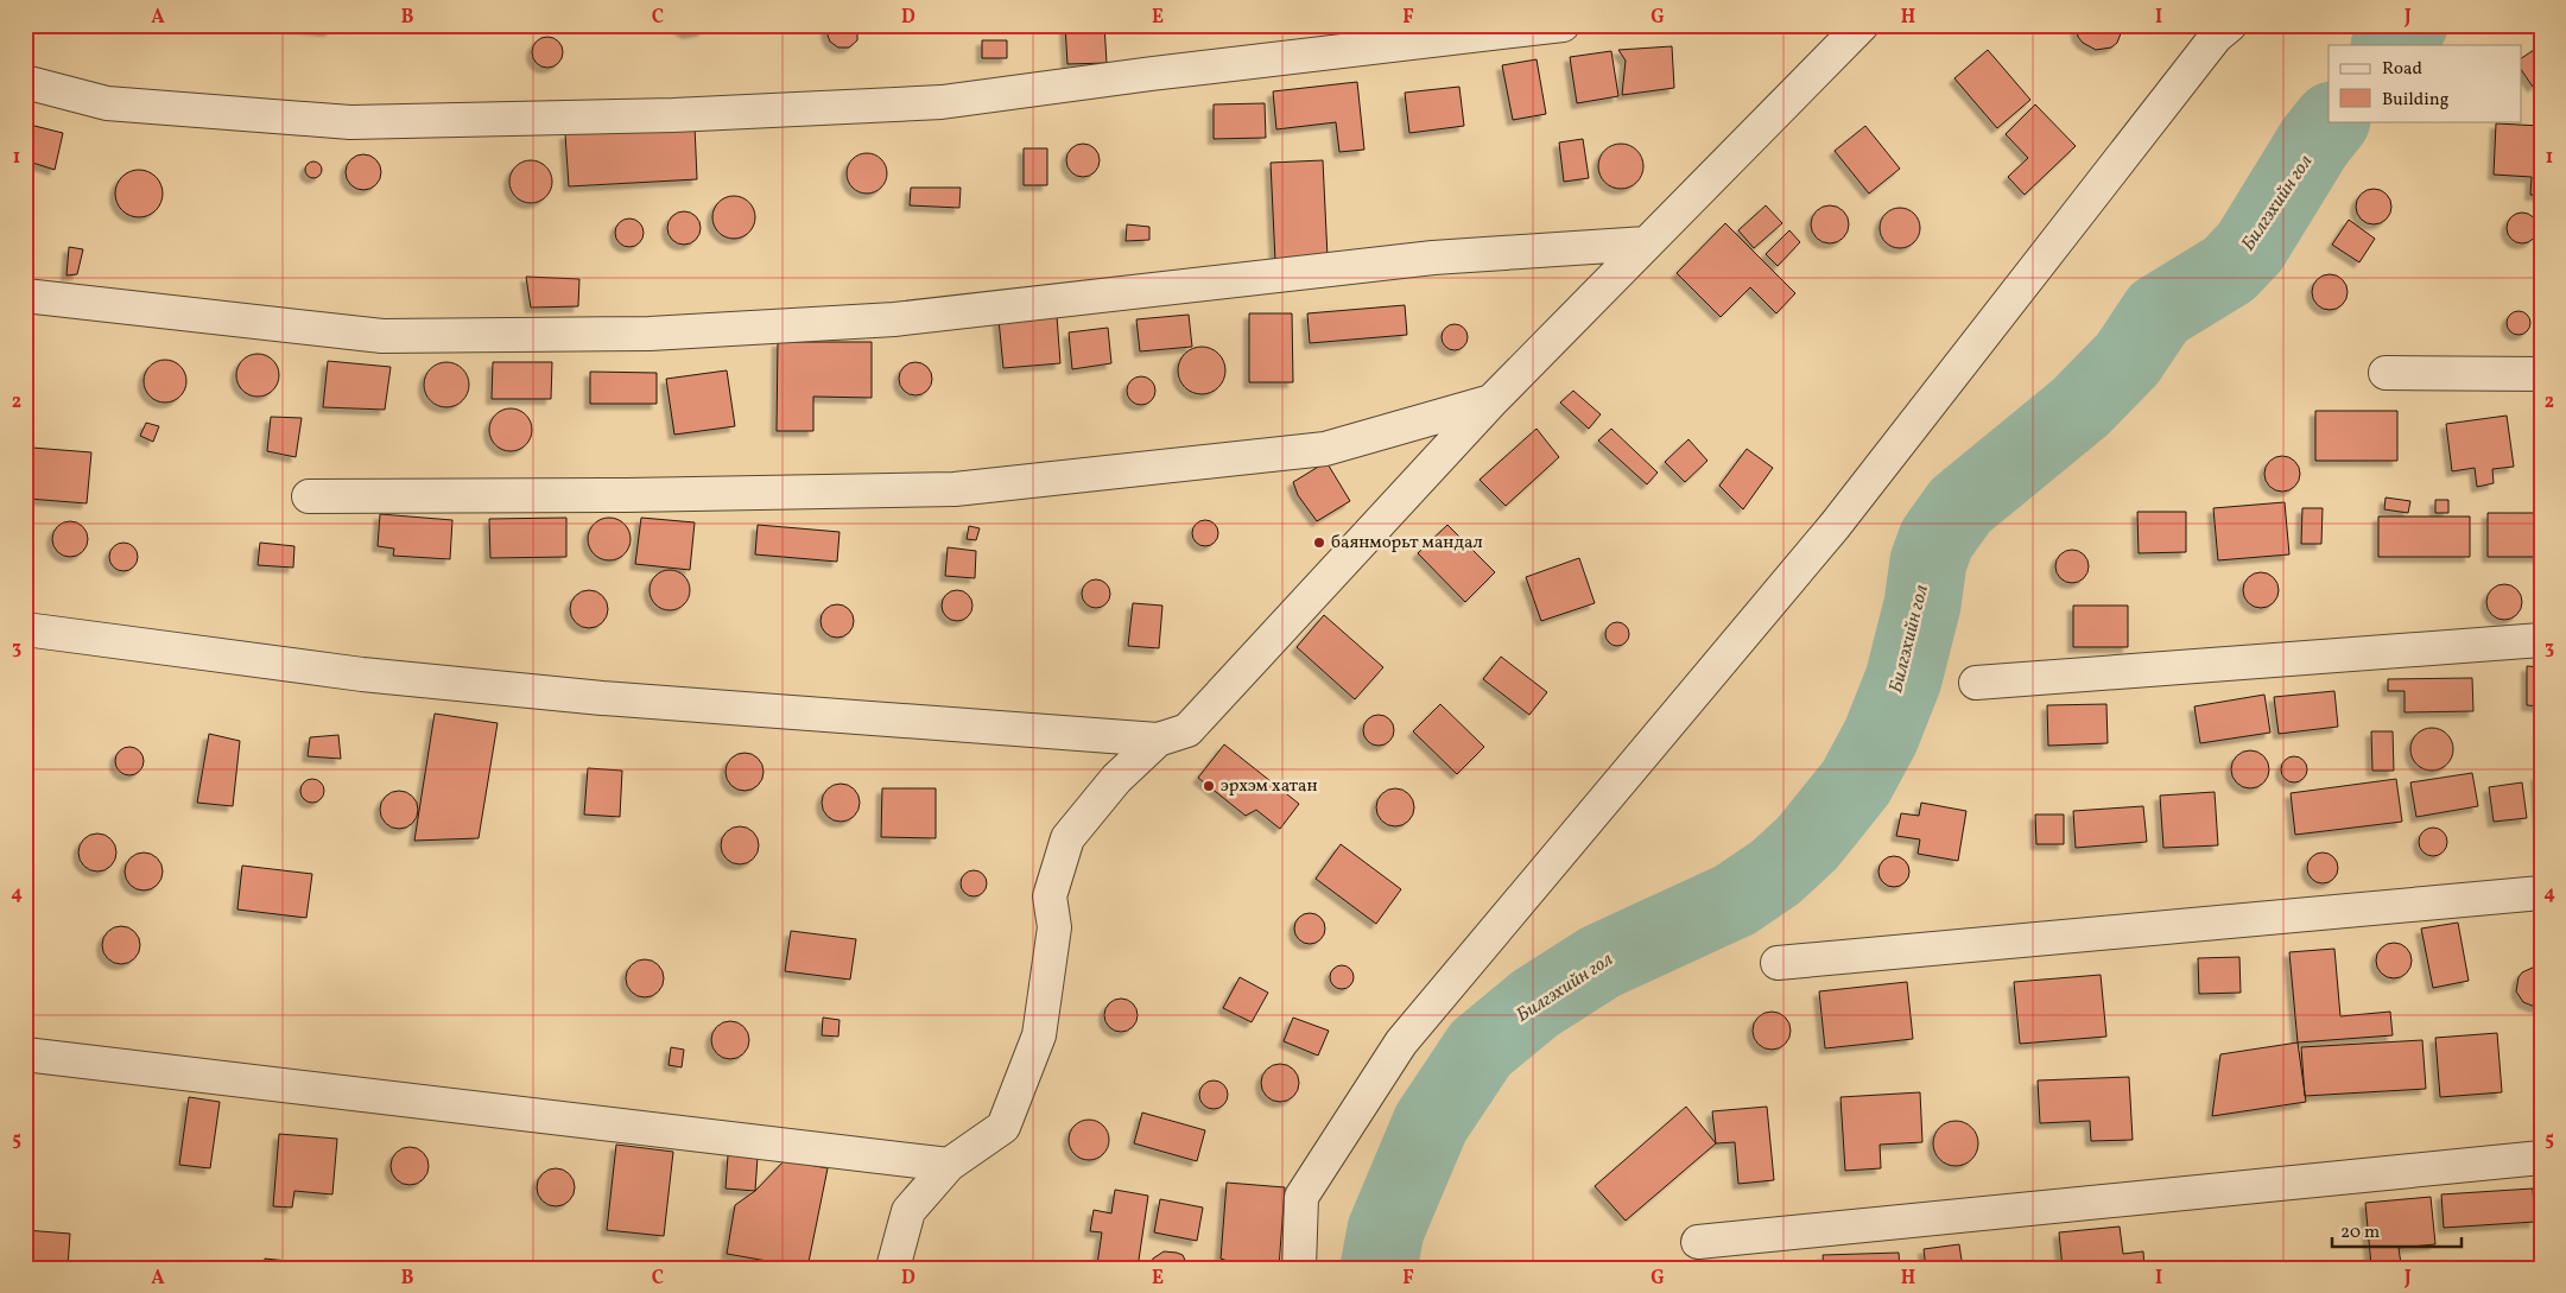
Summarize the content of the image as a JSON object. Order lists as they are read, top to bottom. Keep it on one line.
{"water":["Билгэхийн гол"],"places":["баянморьт мандал","эрхэм хатан"],"legend":["Road","Building"],"scale_bar":"20 m","grid":{"columns":["A","B","C","D","E","F","G","H","I","J"],"rows":["1","2","3","4","5"]}}
